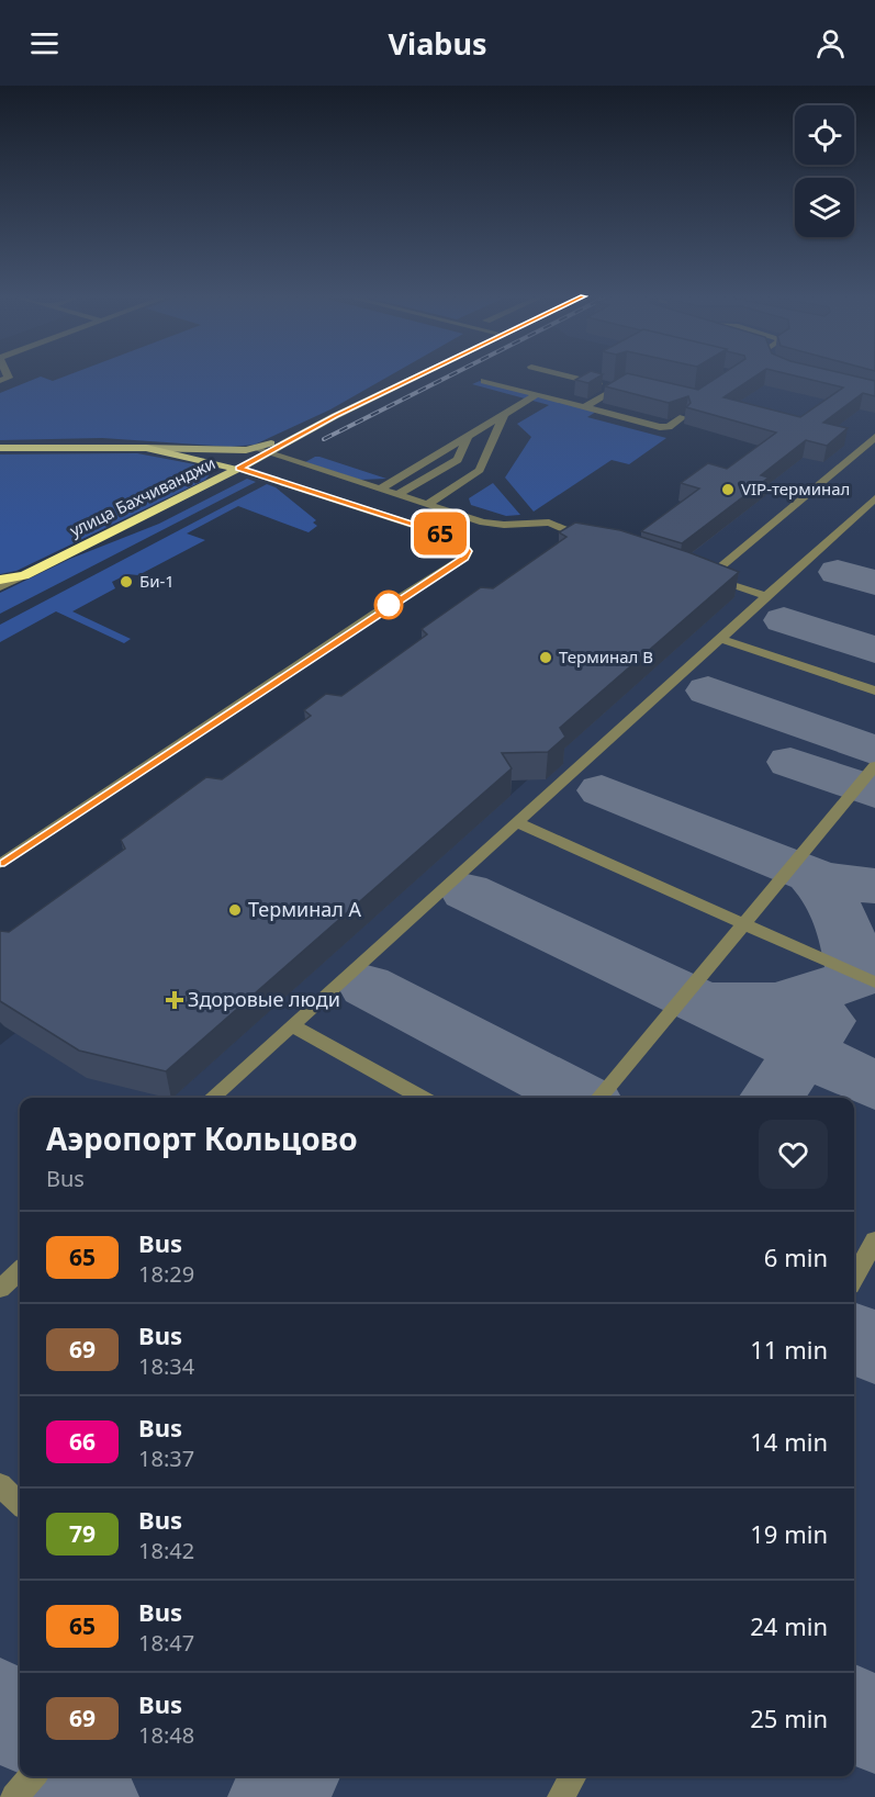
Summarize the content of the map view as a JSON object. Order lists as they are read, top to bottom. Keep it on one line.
{"streets":{"highway":["улица Бахчиванджи"]},"places":{"other":["VIP-терминал","Би-1","Терминал B","Терминал А"],"health":["Здоровые люди"]},"lines":["bus line 65"],"page":{"header":"Viabus","on_map":"65","heading":["Аэропорт Кольцово","Bus"],"list":[{"mark":"65","name":"Bus","note":"18:29","value":"6 min"},{"mark":"69","name":"Bus","note":"18:34","value":"11 min"},{"mark":"66","name":"Bus","note":"18:37","value":"14 min"},{"mark":"79","name":"Bus","note":"18:42","value":"19 min"},{"mark":"65","name":"Bus","note":"18:47","value":"24 min"},{"mark":"69","name":"Bus","note":"18:48","value":"25 min"}]}}
